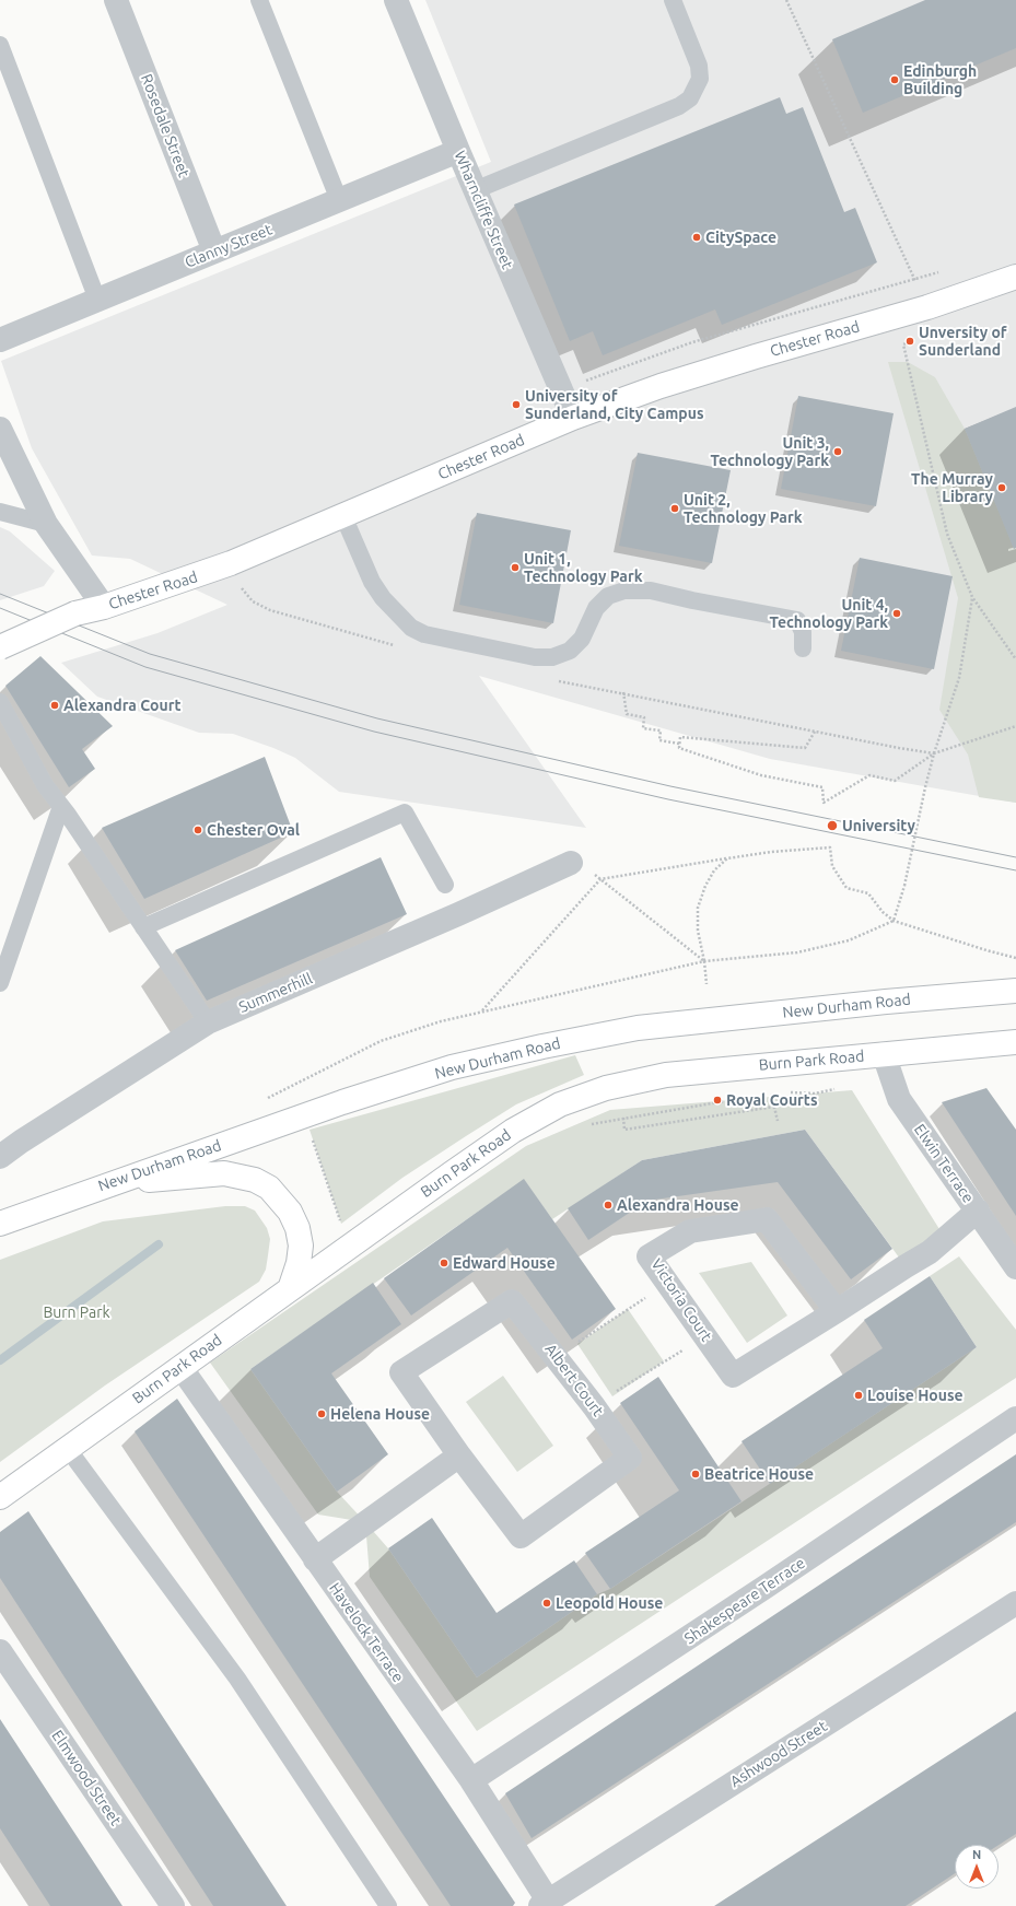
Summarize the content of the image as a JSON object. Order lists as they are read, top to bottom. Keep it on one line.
{"streets":{"main road":["Chester Road","New Durham Road","Burn Park Road"],"street":["Rosedale Street","Wharncliffe Street","Clanny Street","Summerhill","Elwin Terrace","Victoria Court","Albert Court","Shakespeare Terrace","Havelock Terrace","Ashwood Street","Elmwood Street"]},"crossings":[["Rosedale Street","Clanny Street"],["Wharncliffe Street","Clanny Street"],["Wharncliffe Street","Chester Road"],["Burn Park Road","Elwin Terrace"],["Burn Park Road","Havelock Terrace"],["Elwin Terrace","Victoria Court"],["Shakespeare Terrace","Havelock Terrace"],["Havelock Terrace","Ashwood Street"]],"parks":["Burn Park"],"places":["Edinburgh Building","CitySpace","Unversity of Sunderland","University of Sunderland, City Campus","Unit 3, Technology Park","The Murray Library","Unit 2, Technology Park","Unit 1, Technology Park","Unit 4, Technology Park","Alexandra Court","University","Chester Oval","Royal Courts","Alexandra House","Edward House","Louise House","Helena House","Beatrice House","Leopold House"],"north":"top"}
